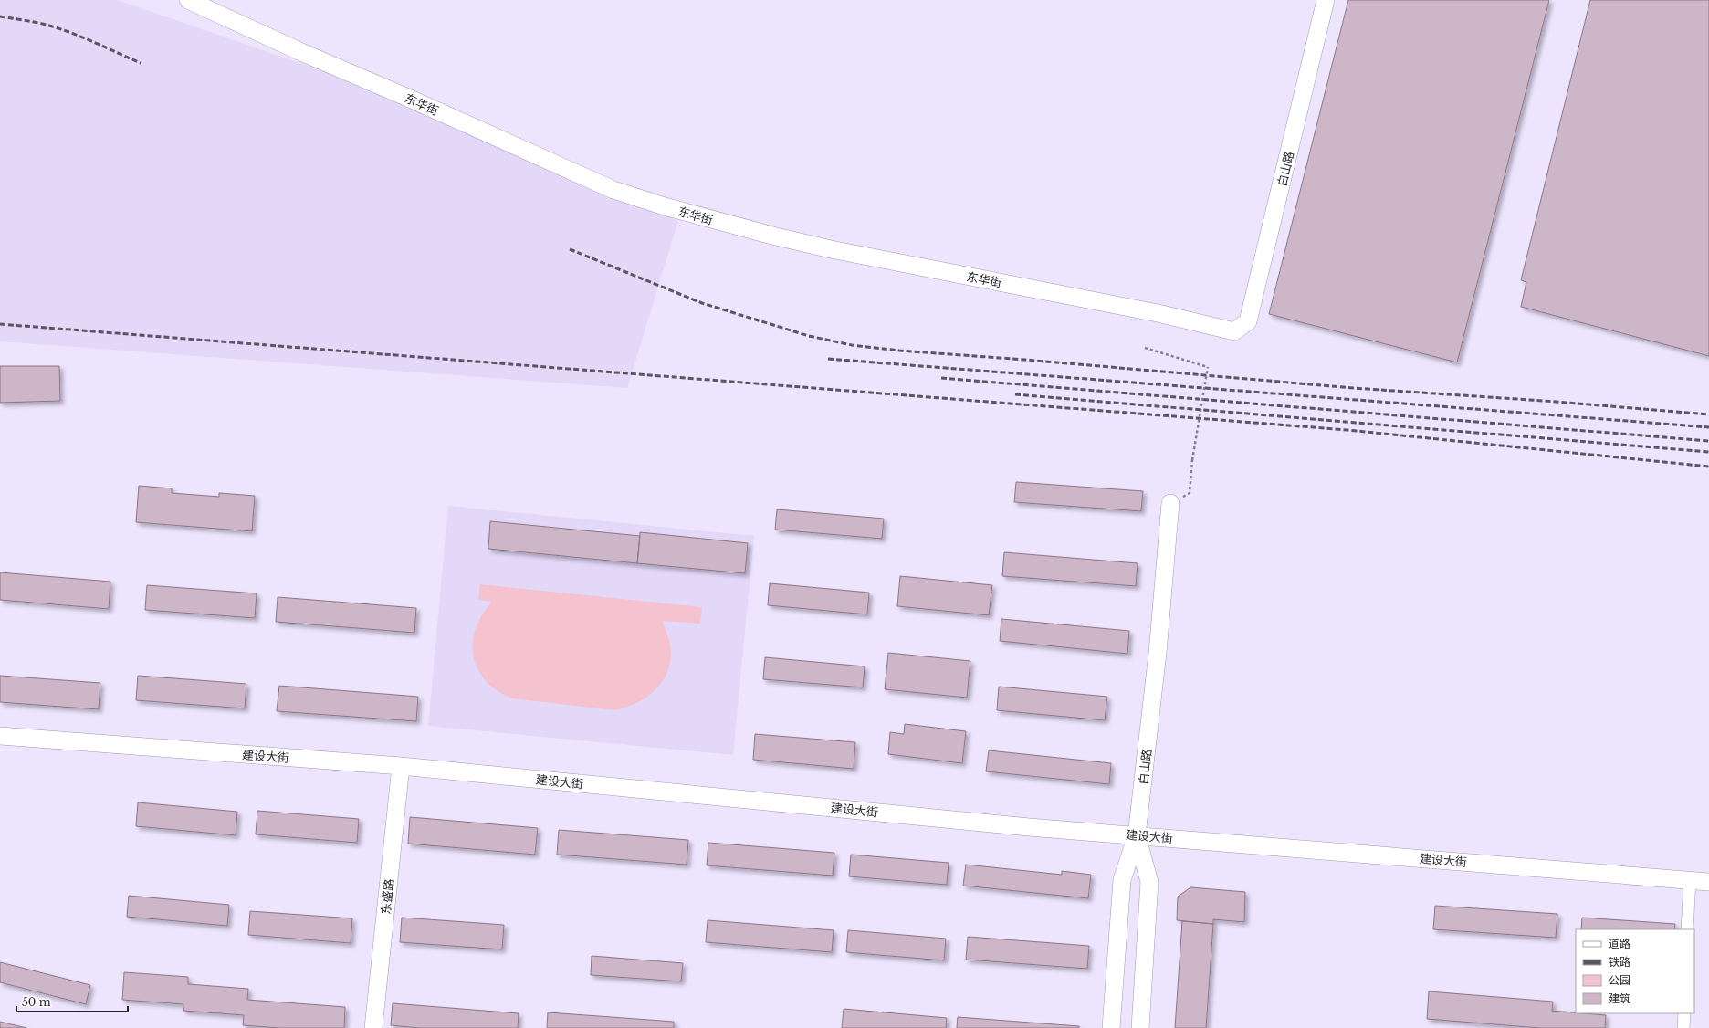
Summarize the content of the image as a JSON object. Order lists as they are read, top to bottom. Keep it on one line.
{"streets":{"street":["东华街","白山路","建设大街","东盛路"]},"crossings":[["东华街","白山路"],["白山路","建设大街"],["建设大街","东盛路"]],"legend":["道路","铁路","公园","建筑"],"scale_bar":"50 m"}
